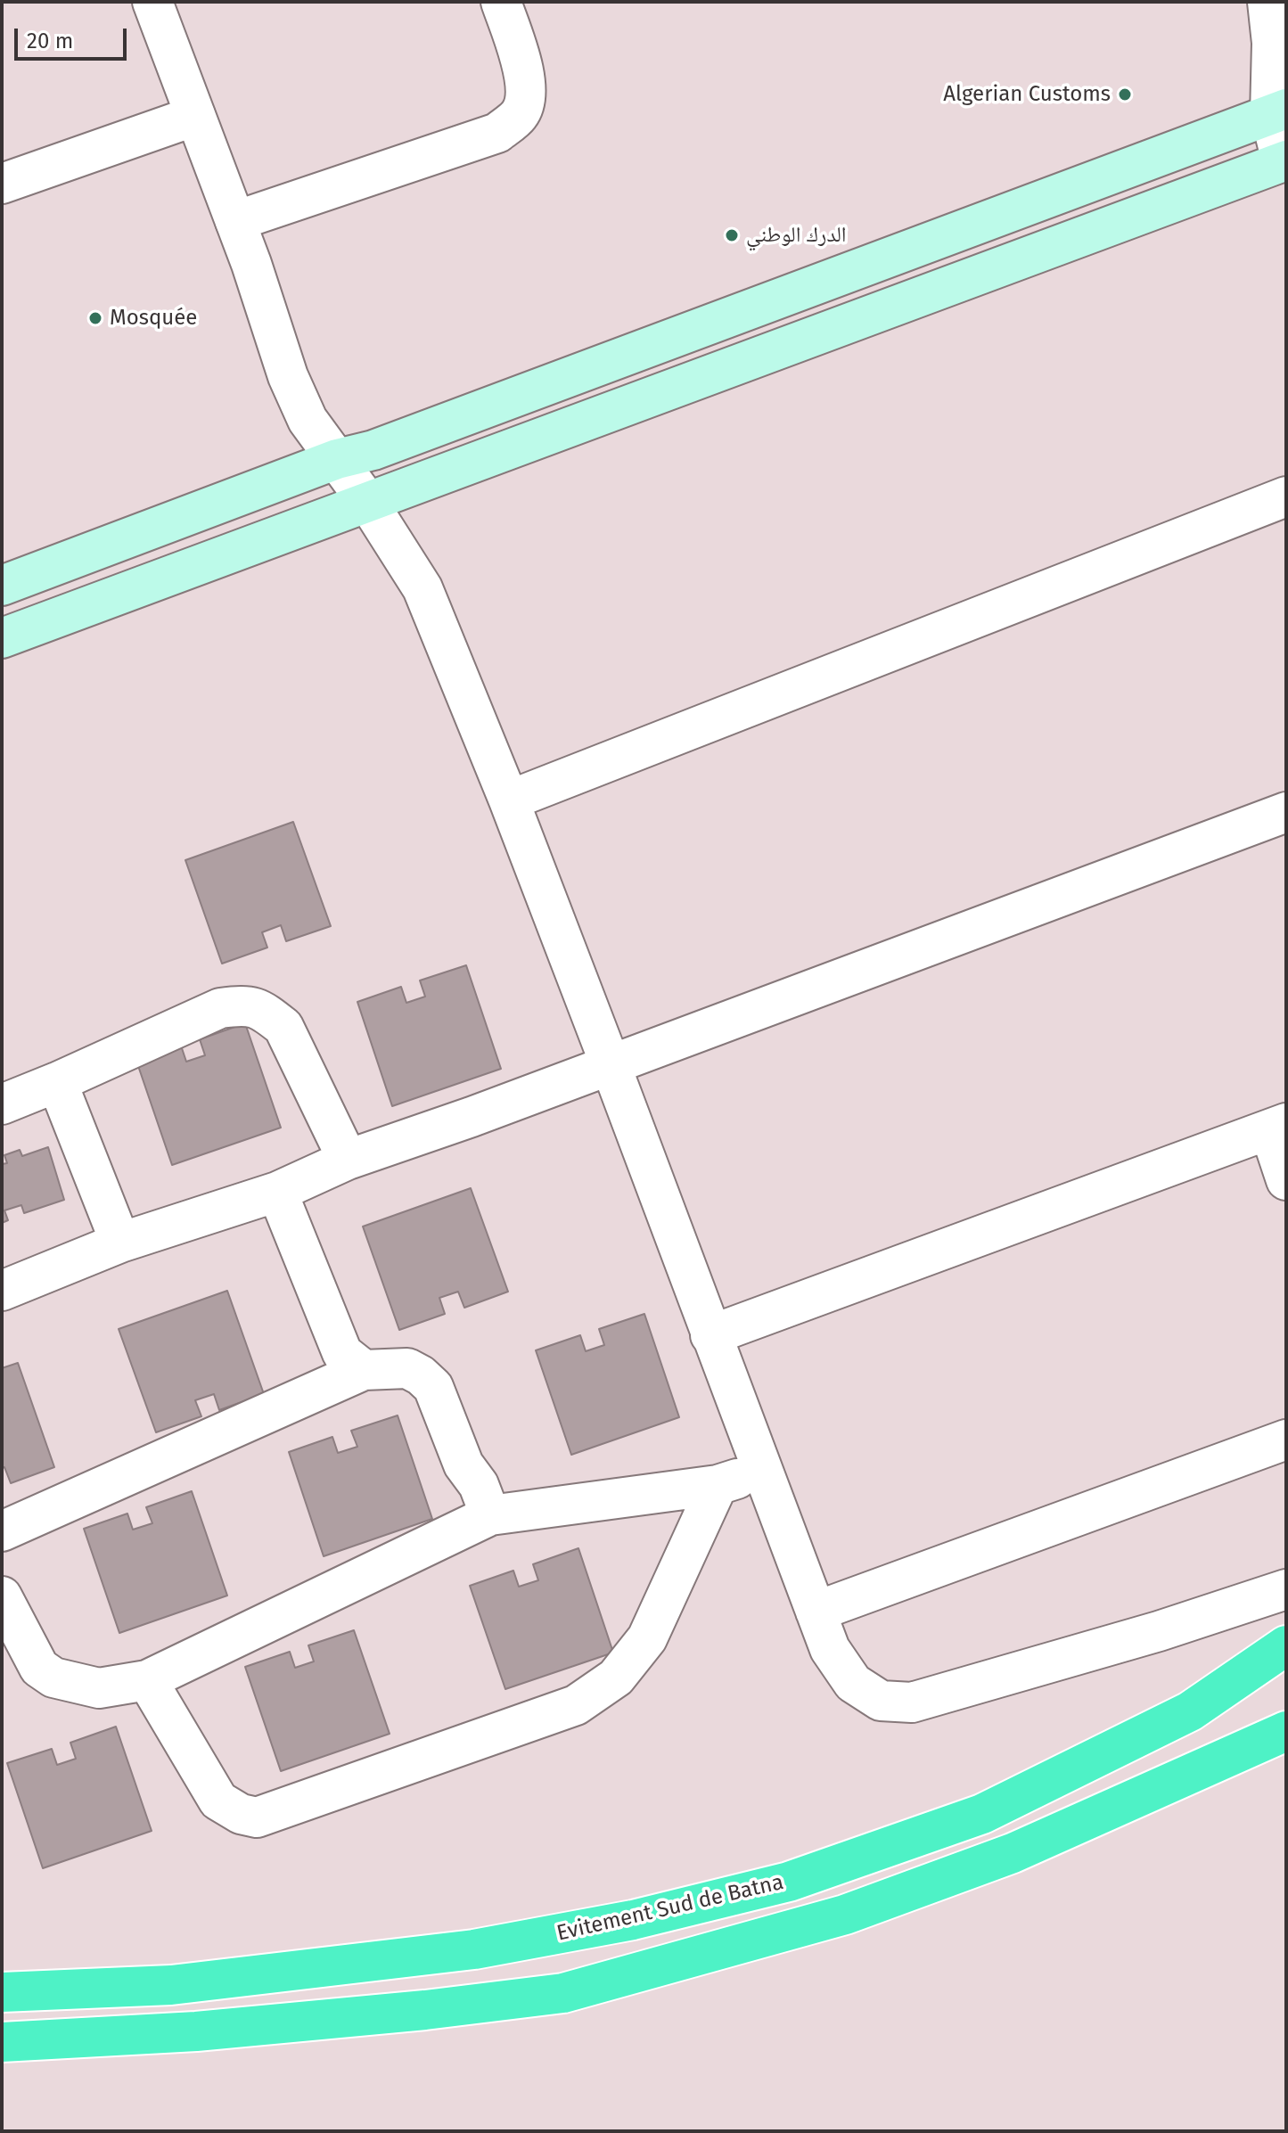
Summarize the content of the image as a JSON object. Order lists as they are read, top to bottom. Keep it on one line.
{"streets":{"highway":["Evitement Sud de Batna"]},"places":["Algerian Customs","الدرك الوطني","Mosquée"],"scale_bar":"20 m"}
